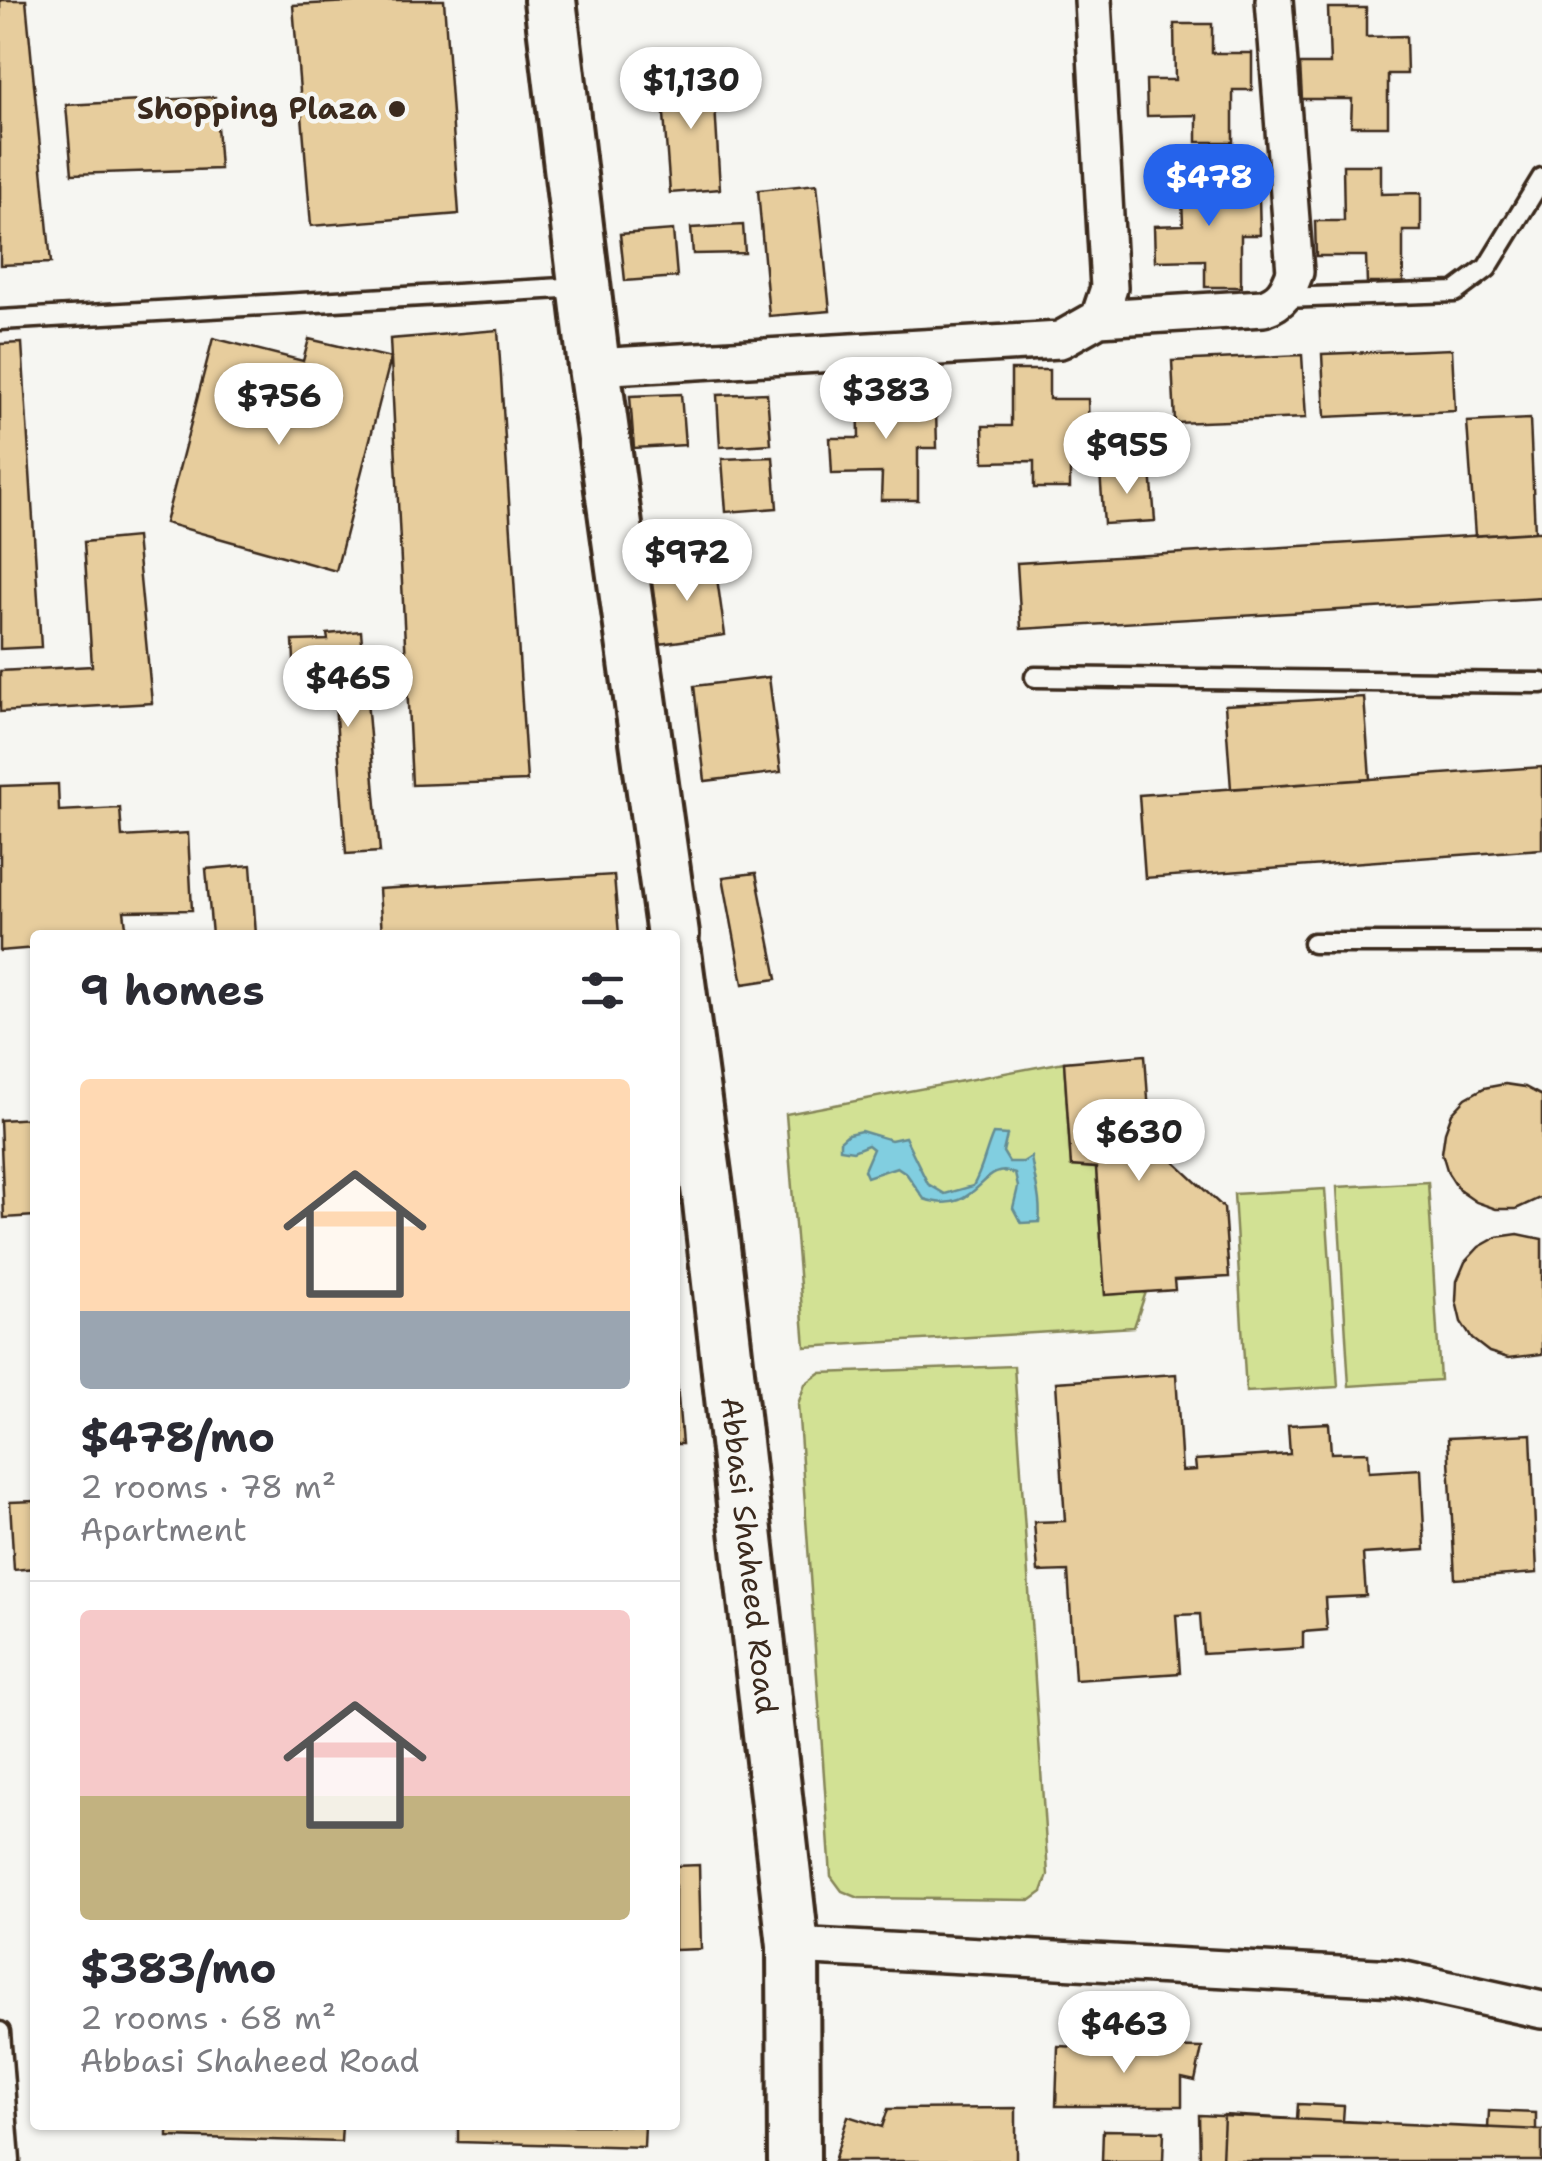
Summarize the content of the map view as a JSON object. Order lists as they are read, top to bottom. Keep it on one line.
{"streets":{"street":["Abbasi Shaheed Road"]},"places":["Shopping Plaza"],"page":{"price":["$1,130","$478","$383","$756","$955","$972","$465","$630","$463"],"heading":"9 homes","list":[{"name":"$478/mo","note":"2 rooms · 78 m² · Apartment"},{"name":"$383/mo","note":"2 rooms · 68 m² · Abbasi Shaheed Road"}]}}
